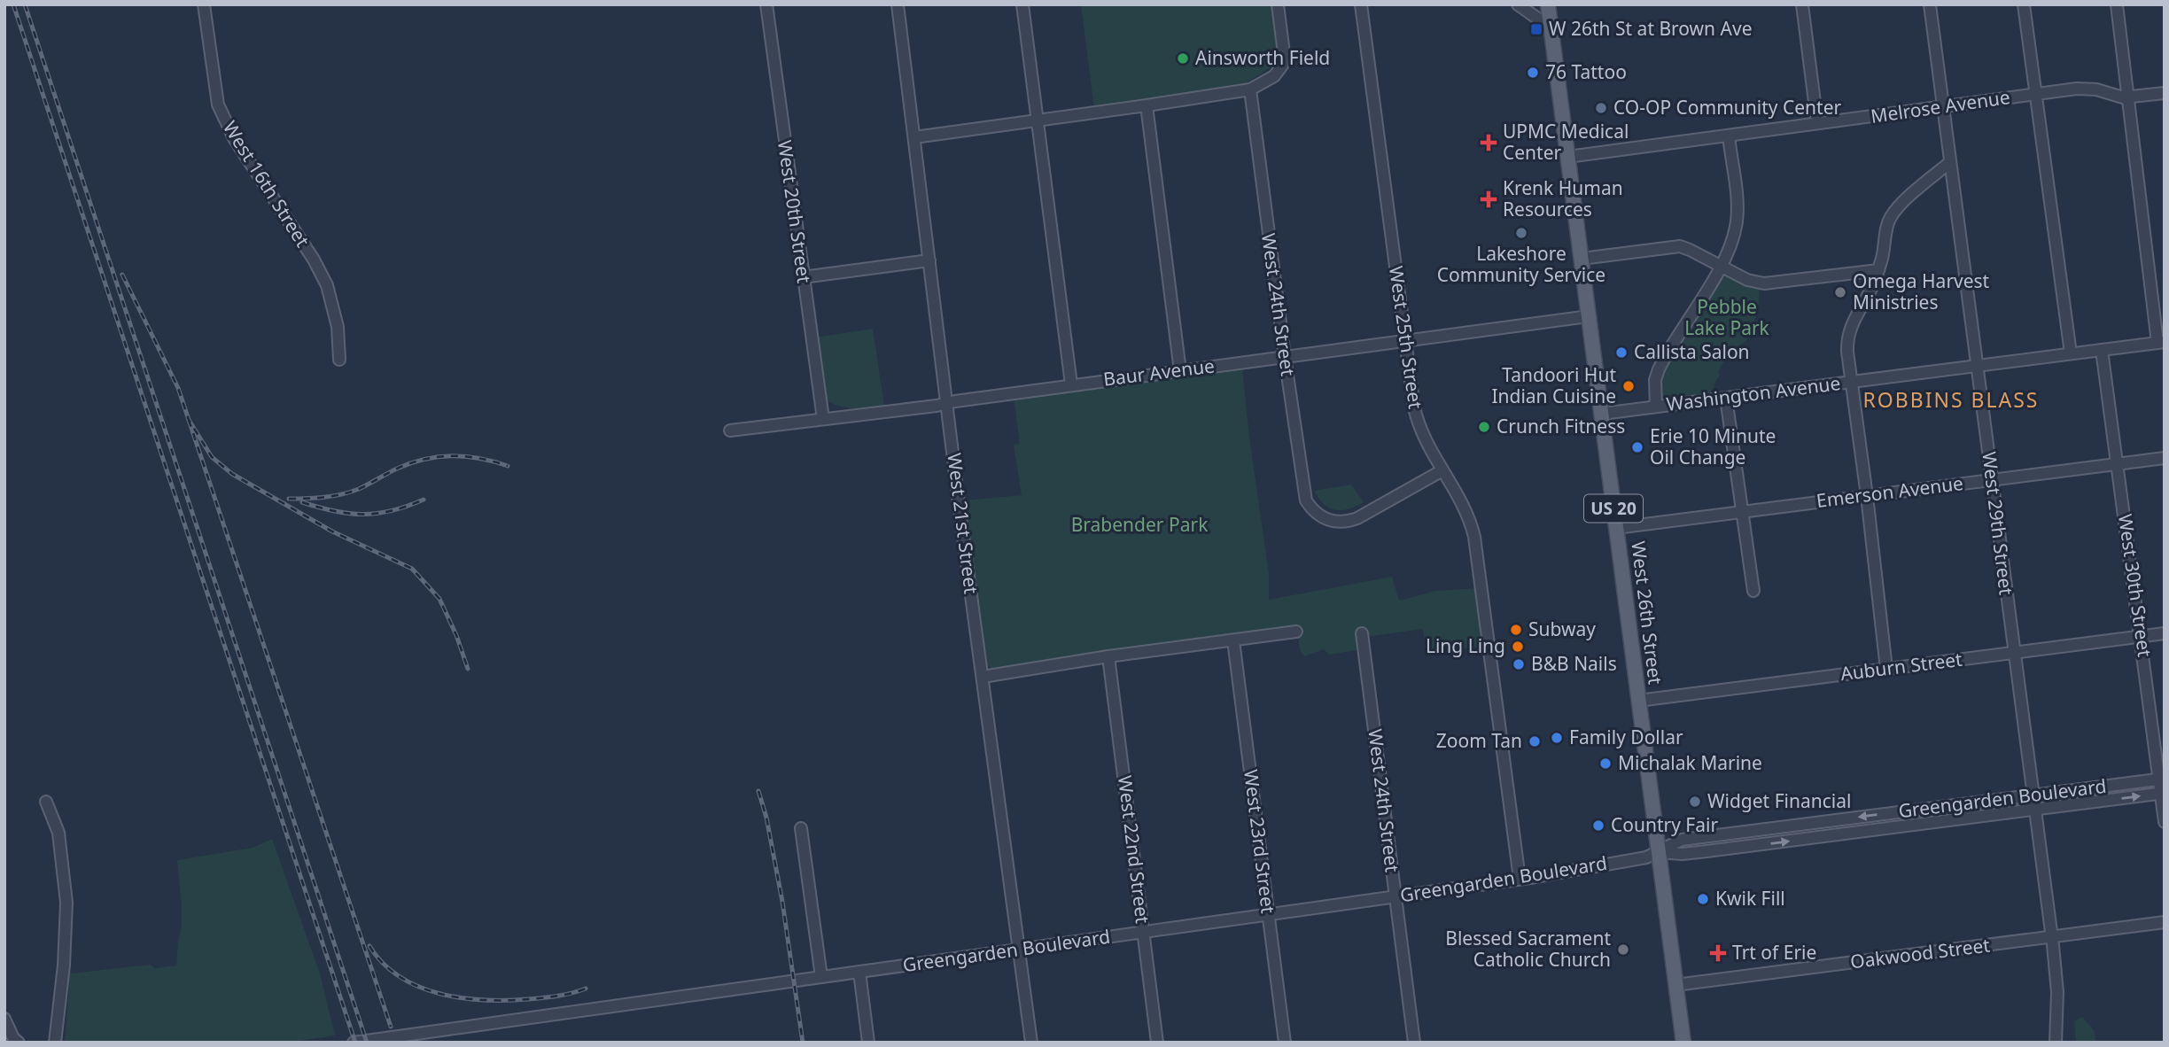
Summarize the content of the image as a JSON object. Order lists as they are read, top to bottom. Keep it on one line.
{"streets":{"main road":["US 20","West 26th Street"],"street":["Melrose Avenue","West 16th Street","West 20th Street","West 24th Street","West 25th Street","Baur Avenue","Washington Avenue","Emerson Avenue","West 21st Street","West 29th Street","West 30th Street","Auburn Street","Greengarden Boulevard","West 23rd Street","West 22nd Street","Oakwood Street"]},"crossings":[["Melrose Avenue","West 29th Street"],["Melrose Avenue","West 26th Street"],["West 20th Street","Baur Avenue"],["West 24th Street","West 25th Street"],["West 24th Street","Baur Avenue"],["West 24th Street","Greengarden Boulevard"],["West 25th Street","Baur Avenue"],["West 25th Street","Greengarden Boulevard"],["Baur Avenue","West 21st Street"],["Baur Avenue","West 26th Street"],["Washington Avenue","West 29th Street"],["Washington Avenue","West 30th Street"],["Washington Avenue","West 26th Street"],["Emerson Avenue","West 29th Street"],["Emerson Avenue","West 30th Street"],["Emerson Avenue","West 26th Street"],["West 21st Street","Greengarden Boulevard"],["West 29th Street","Auburn Street"],["West 29th Street","Greengarden Boulevard"],["West 29th Street","Oakwood Street"],["West 30th Street","Auburn Street"],["West 30th Street","Greengarden Boulevard"],["West 26th Street","Auburn Street"],["West 26th Street","Greengarden Boulevard"],["West 26th Street","Oakwood Street"],["Greengarden Boulevard","West 23rd Street"],["Greengarden Boulevard","West 22nd Street"]],"districts":["ROBBINS BLASS"],"parks":["Pebble Lake Park","Brabender Park"],"places":{"transit":["W 26th St at Brown Ave"],"other":["Ainsworth Field","76 Tattoo","CO-OP Community Center","Lakeshore Community Service","Omega Harvest Ministries","Callista Salon","Tandoori Hut Indian Cuisine","Crunch Fitness","Erie 10 Minute Oil Change","Subway","Ling Ling","B&B Nails","Family Dollar","Zoom Tan","Michalak Marine","Widget Financial","Country Fair","Kwik Fill","Blessed Sacrament Catholic Church"],"health":["UPMC Medical Center","Krenk Human Resources","Trt of Erie"]}}
